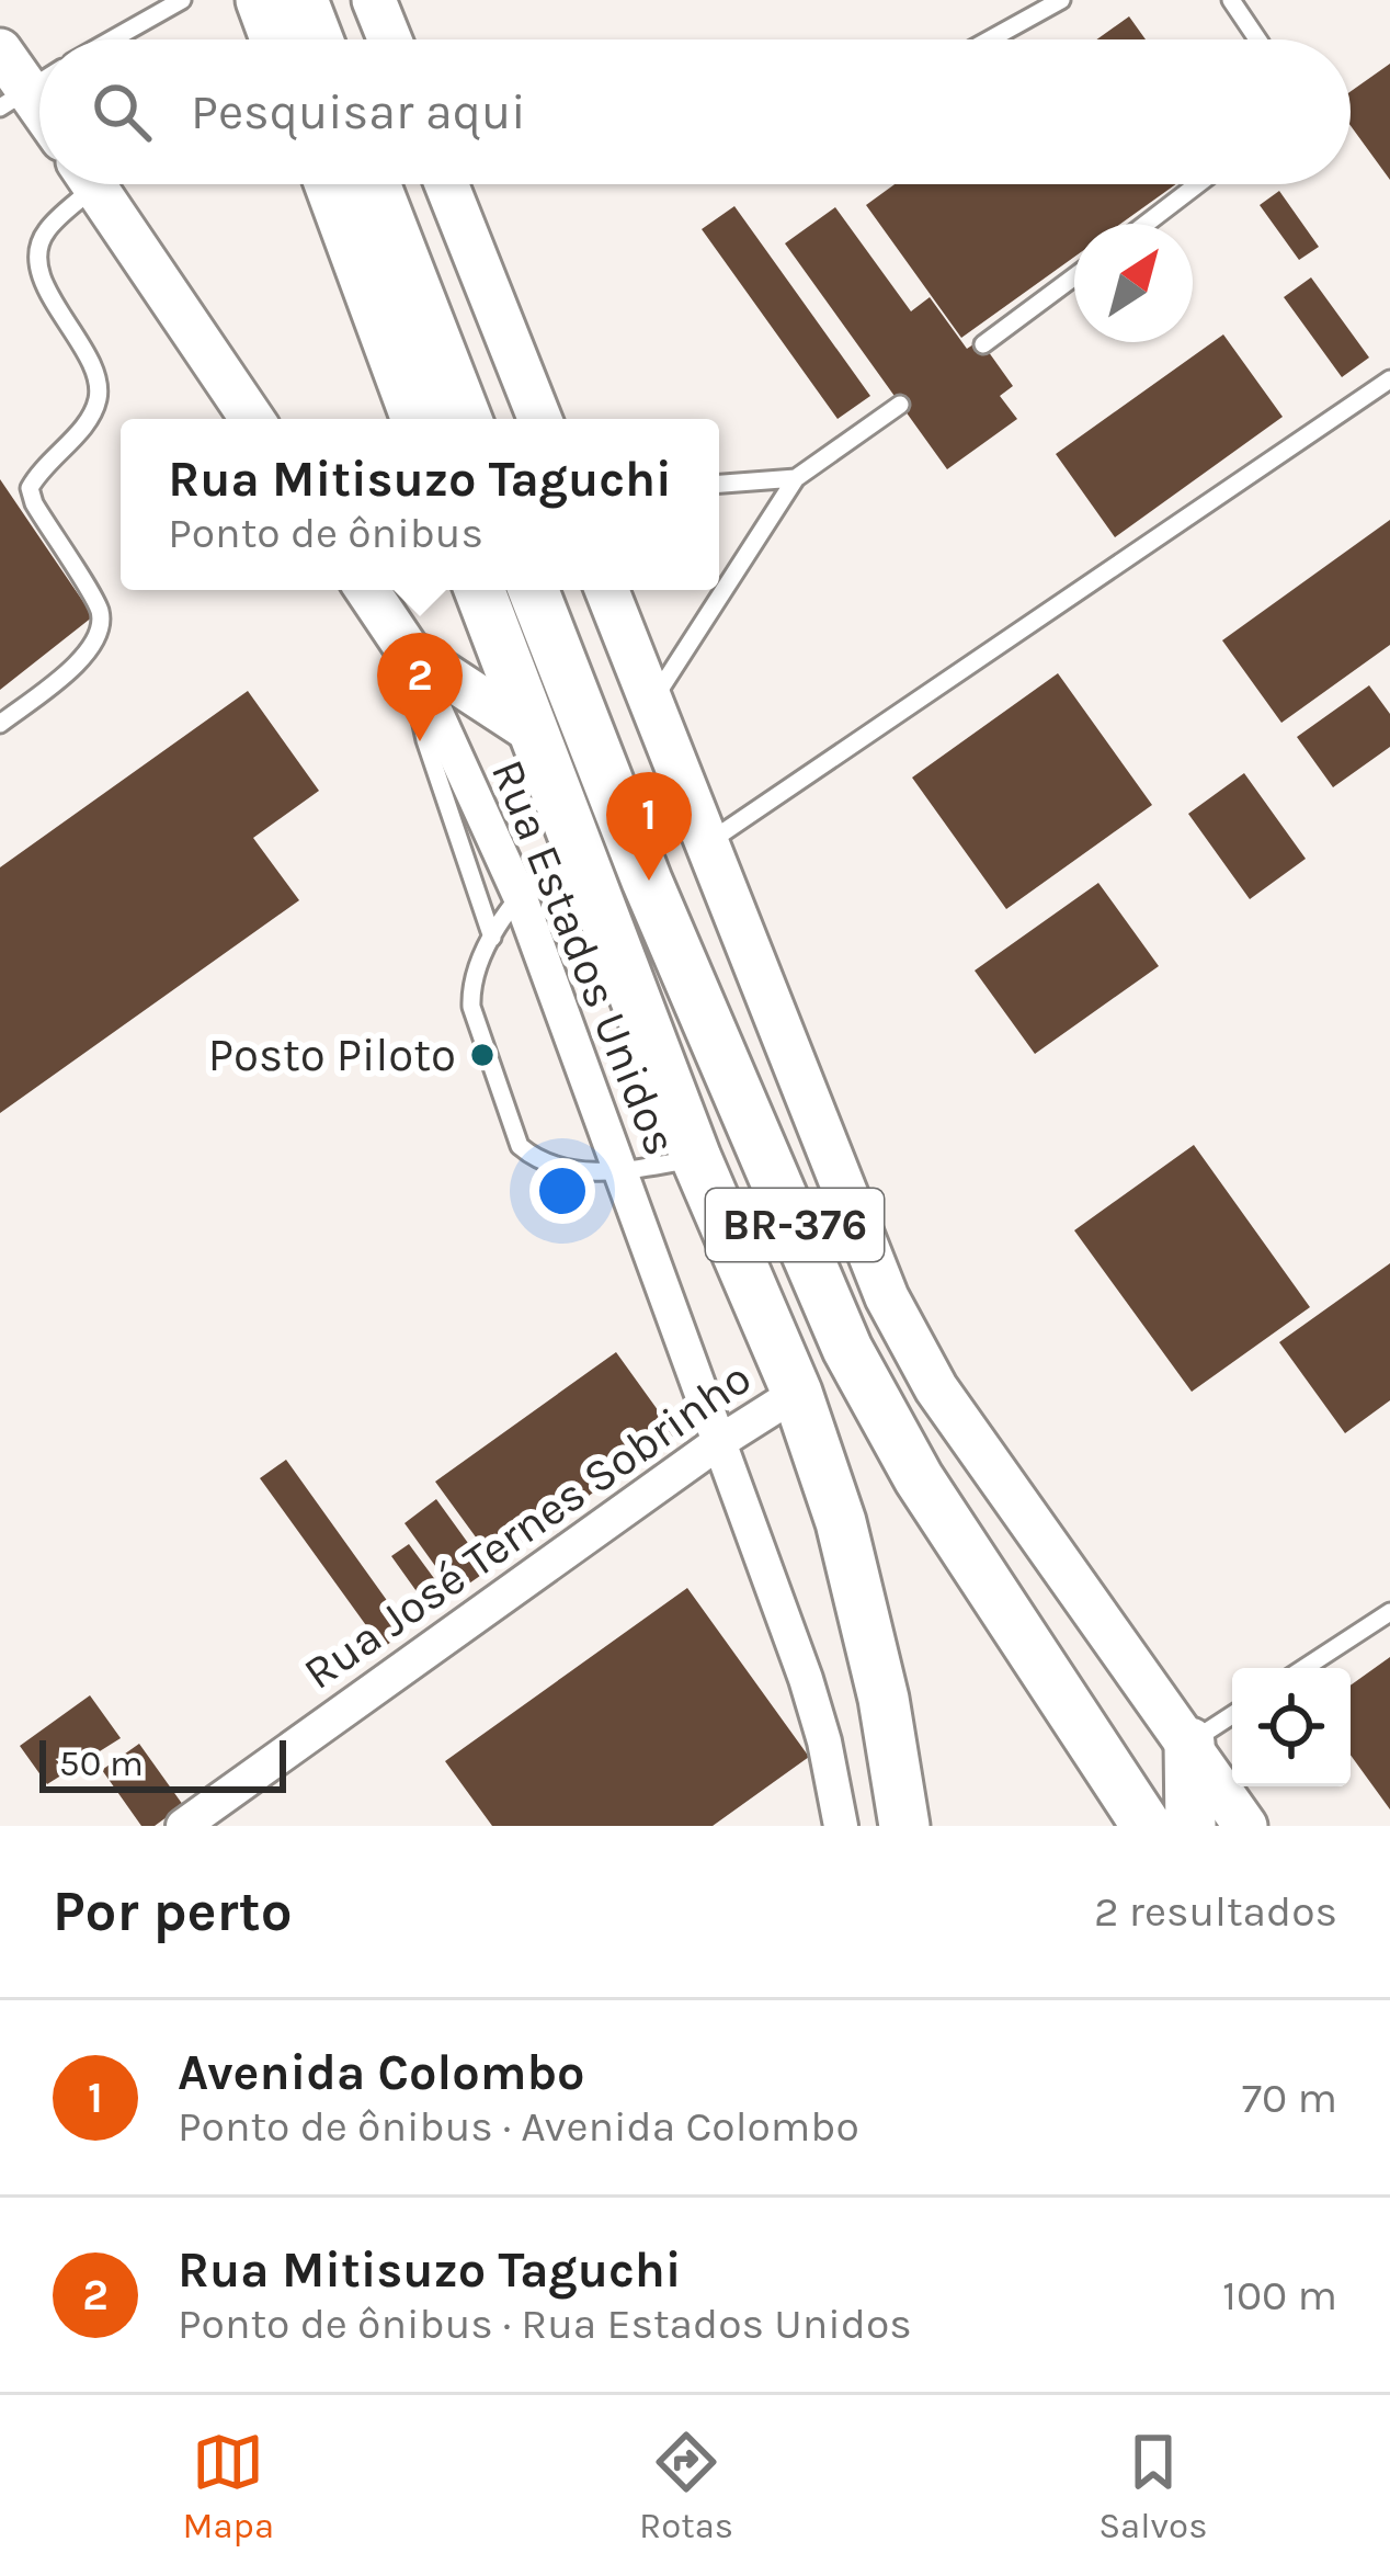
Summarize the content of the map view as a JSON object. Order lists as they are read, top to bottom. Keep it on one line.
{"streets":{"main road":["BR-376"],"street":["Rua Estados Unidos","Rua José Ternes Sobrinho"]},"crossings":[["Rua Estados Unidos","Rua José Ternes Sobrinho"],["BR-376","Rua José Ternes Sobrinho"]],"places":["Posto Piloto"],"scale_bar":"50 m","north":"top right","page":{"search":"Pesquisar aqui","popup":["Rua Mitisuzo Taguchi","Ponto de ônibus"],"pins":["2","1"],"scale":"50 m","heading":["Por perto","2 resultados"],"list":[{"mark":"1","name":"Avenida Colombo","note":"Ponto de ônibus · Avenida Colombo","value":"70 m"},{"mark":"2","name":"Rua Mitisuzo Taguchi","note":"Ponto de ônibus · Rua Estados Unidos","value":"100 m"}],"nav":["Mapa","Rotas","Salvos"]}}
